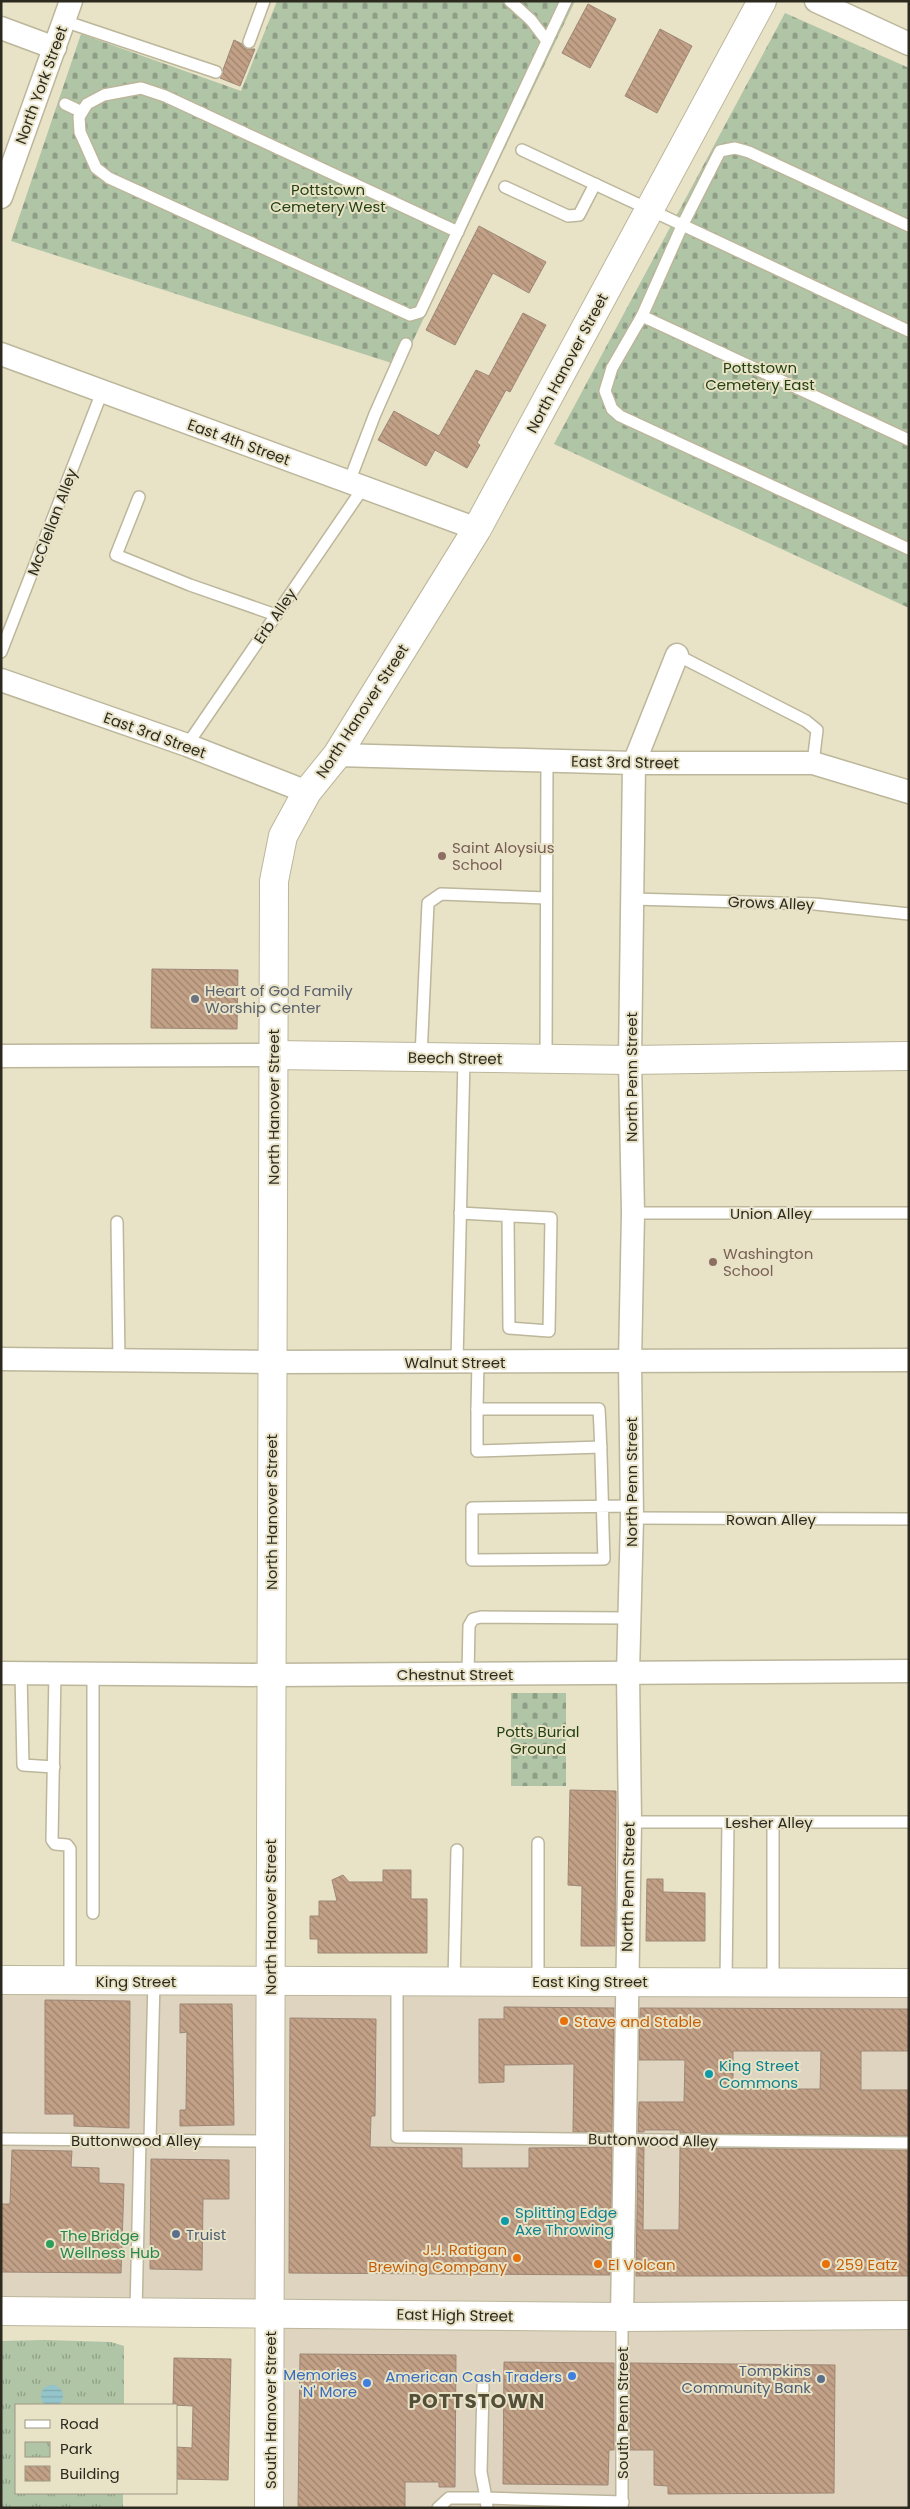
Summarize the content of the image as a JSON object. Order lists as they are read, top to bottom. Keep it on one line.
{"streets":{"street":["North York Street","North Hanover Street","East 4th Street","East 3rd Street","Beech Street","North Penn Street","Walnut Street","Chestnut Street","King Street","East King Street","East High Street","South Hanover Street"],"lane":["McClellan Alley","Erb Alley","Grows Alley","Union Alley","Rowan Alley","Lesher Alley","Buttonwood Alley","South Penn Street"]},"crossings":[["North Hanover Street","East 4th Street"],["North Hanover Street","East 3rd Street"],["North Hanover Street","Beech Street"],["North Hanover Street","Walnut Street"],["North Hanover Street","Chestnut Street"],["North Hanover Street","King Street"],["North Hanover Street","East King Street"],["North Hanover Street","Buttonwood Alley"],["North Hanover Street","East High Street"],["North Hanover Street","South Hanover Street"],["East 4th Street","McClellan Alley"],["East 4th Street","Erb Alley"],["Erb Alley","East 3rd Street"],["East 3rd Street","North Penn Street"],["Grows Alley","North Penn Street"],["Beech Street","North Penn Street"],["North Penn Street","Union Alley"],["North Penn Street","Walnut Street"],["North Penn Street","Rowan Alley"],["North Penn Street","Chestnut Street"],["North Penn Street","Lesher Alley"],["North Penn Street","East King Street"],["North Penn Street","Buttonwood Alley"],["North Penn Street","East High Street"],["North Penn Street","South Penn Street"],["King Street","East King Street"],["East King Street","Buttonwood Alley"],["East High Street","South Hanover Street"],["East High Street","South Penn Street"]],"districts":["POTTSTOWN"],"parks":["Pottstown Cemetery West","Pottstown Cemetery East","Potts Burial Ground"],"places":["Saint Aloysius School","Heart of God Family Worship Center","Washington School","Stave and Stable","King Street Commons","Splitting Edge Axe Throwing","Truist","The Bridge Wellness Hub","J.J. Ratigan Brewing Company","El Volcan","259 Eatz","American Cash Traders","Tompkins Community Bank","Memories 'N' More"],"legend":["Road","Park","Building"]}
